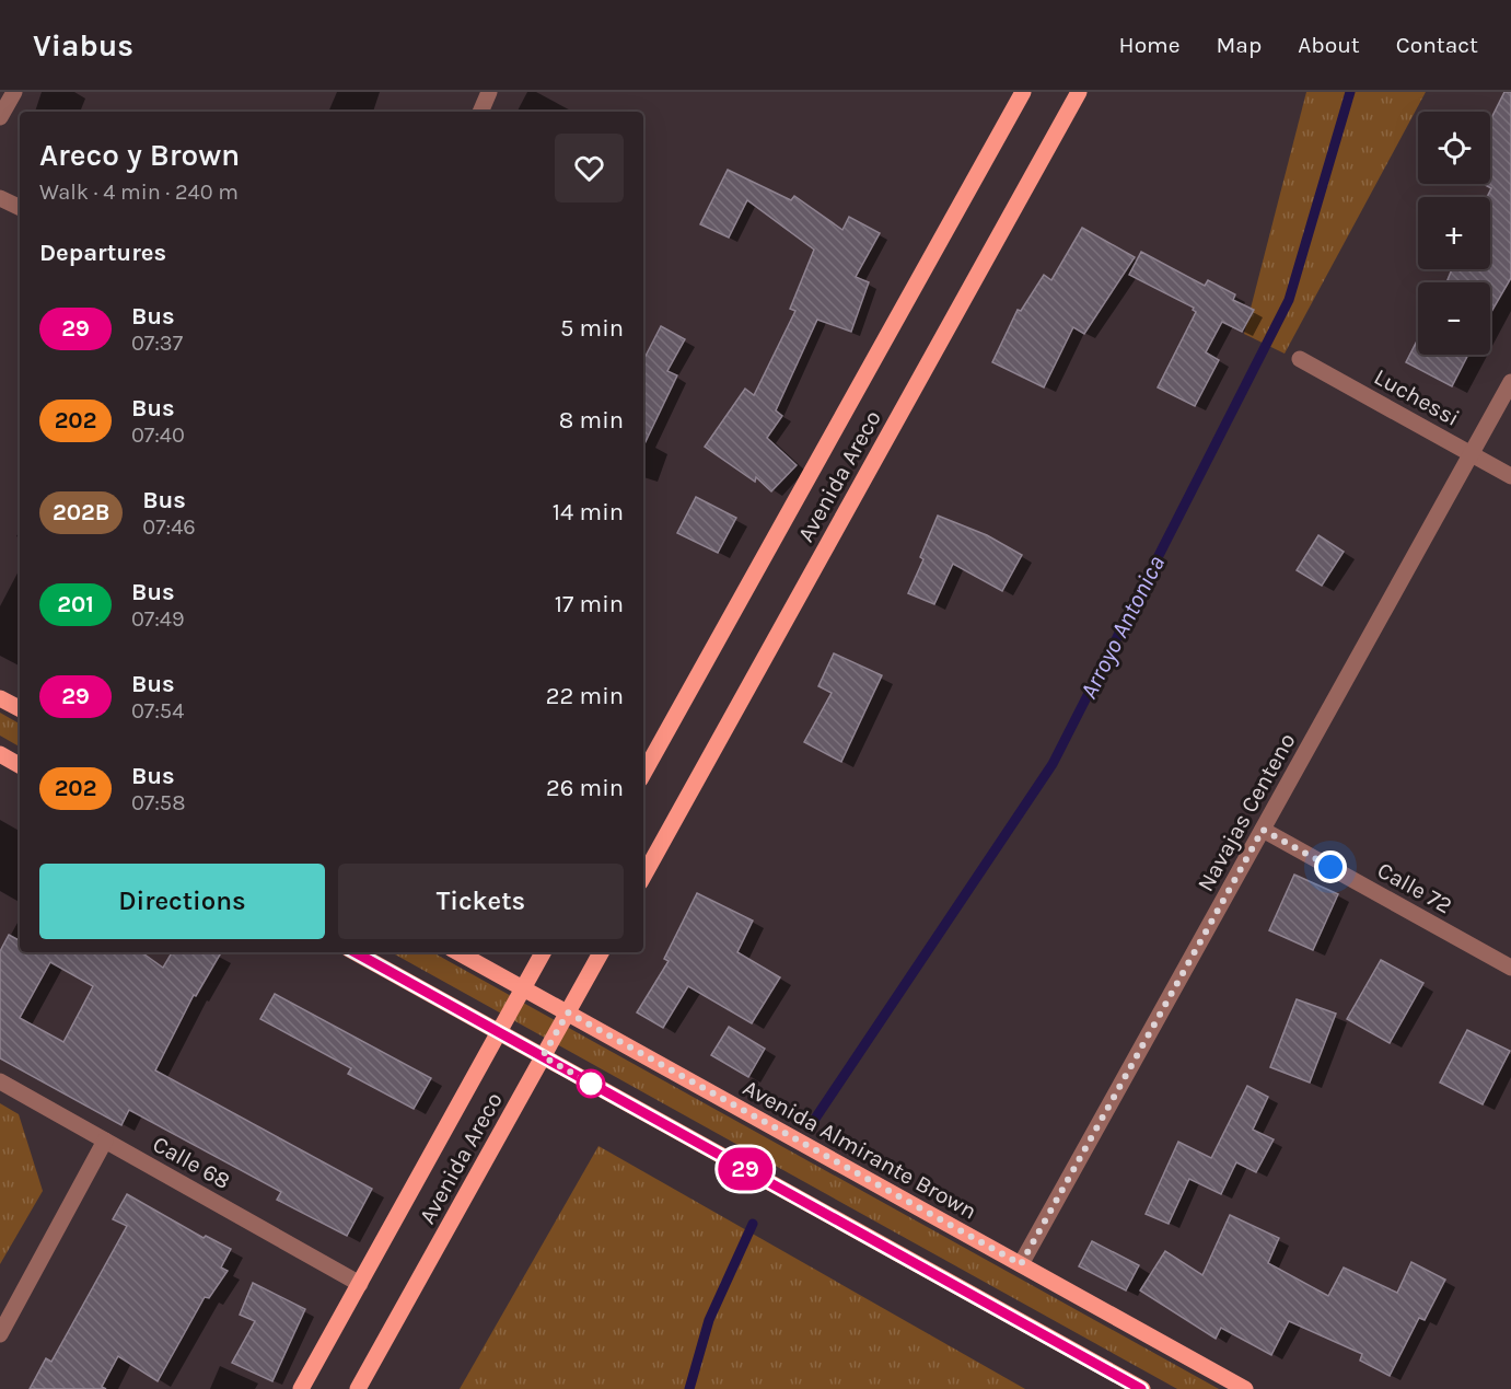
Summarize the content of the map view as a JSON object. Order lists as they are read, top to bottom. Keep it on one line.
{"streets":{"main road":["Avenida Areco","Avenida Almirante Brown"],"street":["Luchessi","Navajas Centeno","Calle 72","Calle 68"]},"crossings":[["Luchessi","Navajas Centeno"],["Avenida Areco","Avenida Almirante Brown"],["Avenida Areco","Calle 68"],["Navajas Centeno","Calle 72"],["Navajas Centeno","Avenida Almirante Brown"]],"water":["Arroyo Antonica"],"lines":["bus line 29"],"page":{"header":"Viabus","nav":["Home","Map","About","Contact"],"on_map":"29","map_buttons":["+","−"],"heading":[["Areco y Brown","Walk · 4 min · 240 m"],"Departures"],"list":[{"mark":"29","name":"Bus","note":"07:37","value":"5 min"},{"mark":"202","name":"Bus","note":"07:40","value":"8 min"},{"mark":"202B","name":"Bus","note":"07:46","value":"14 min"},{"mark":"201","name":"Bus","note":"07:49","value":"17 min"},{"mark":"29","name":"Bus","note":"07:54","value":"22 min"},{"mark":"202","name":"Bus","note":"07:58","value":"26 min"}],"buttons":["Directions","Tickets"]}}
